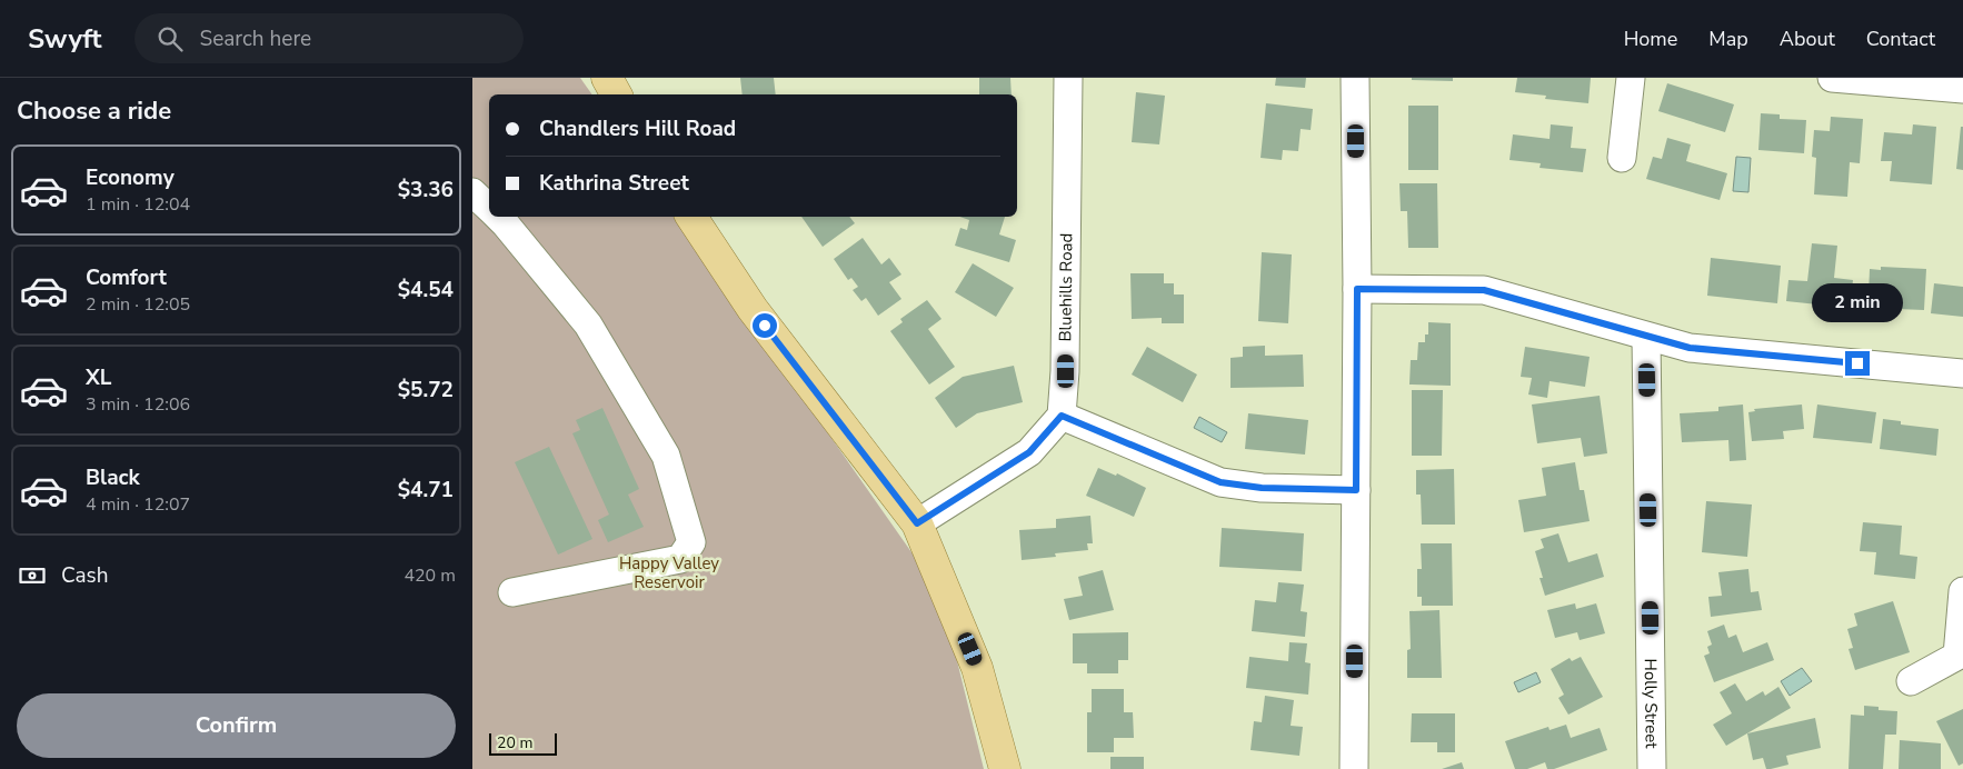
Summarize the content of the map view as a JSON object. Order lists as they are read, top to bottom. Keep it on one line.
{"streets":{"street":["Bluehills Road","Holly Street"]},"parks":["Happy Valley Reservoir"],"scale_bar":"20 m","page":{"header":"Swyft","search":"Search here","nav":["Home","Map","About","Contact"],"heading":"Choose a ride","banner":["Chandlers Hill Road","Kathrina Street"],"list":[{"name":"Economy","note":"1 min · 12:04","value":"$3.36"},{"name":"Comfort","note":"2 min · 12:05","value":"$4.54"},{"name":"XL","note":"3 min · 12:06","value":"$5.72"},{"name":"Black","note":"4 min · 12:07","value":"$4.71"}],"bubble":"2 min","pay":["Cash","420 m"],"buttons":"Confirm","scale":"20 m"}}
